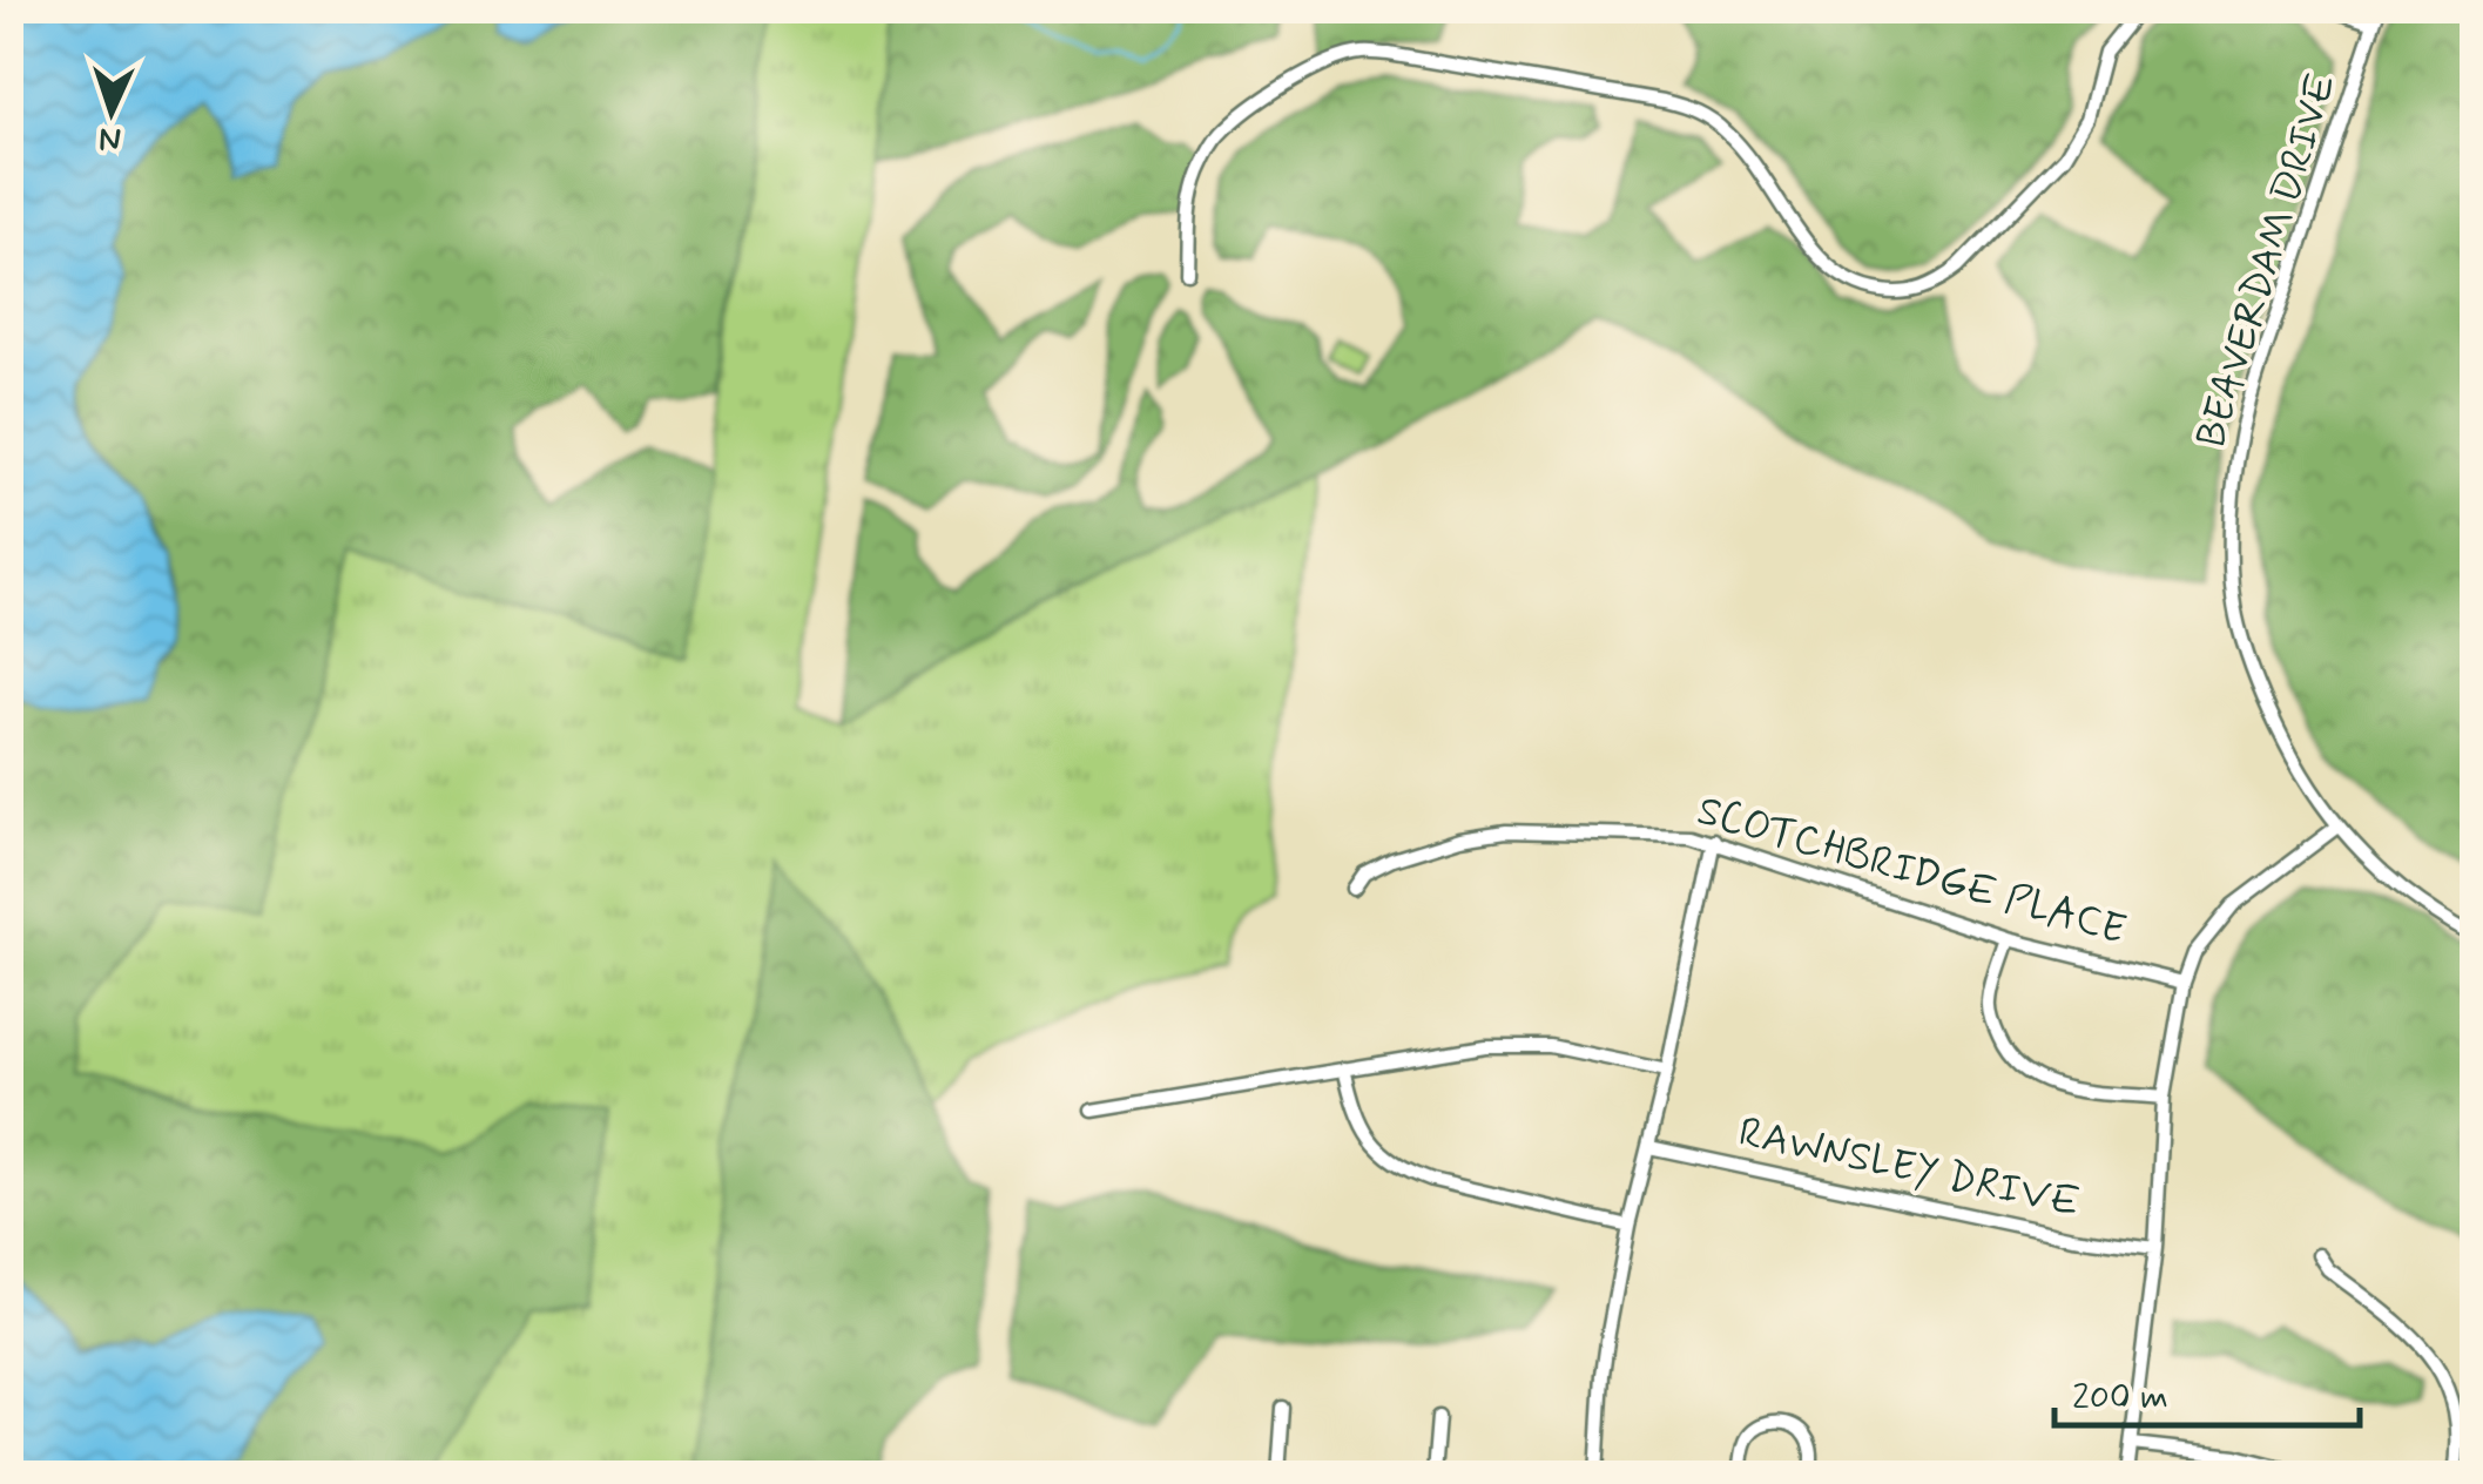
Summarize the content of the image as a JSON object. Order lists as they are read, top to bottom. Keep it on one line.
{"streets":{"street":["BEAVERDAM DRIVE","SCOTCHBRIDGE PLACE","RAWNSLEY DRIVE"]},"scale_bar":"200 m","north":"bottom"}
